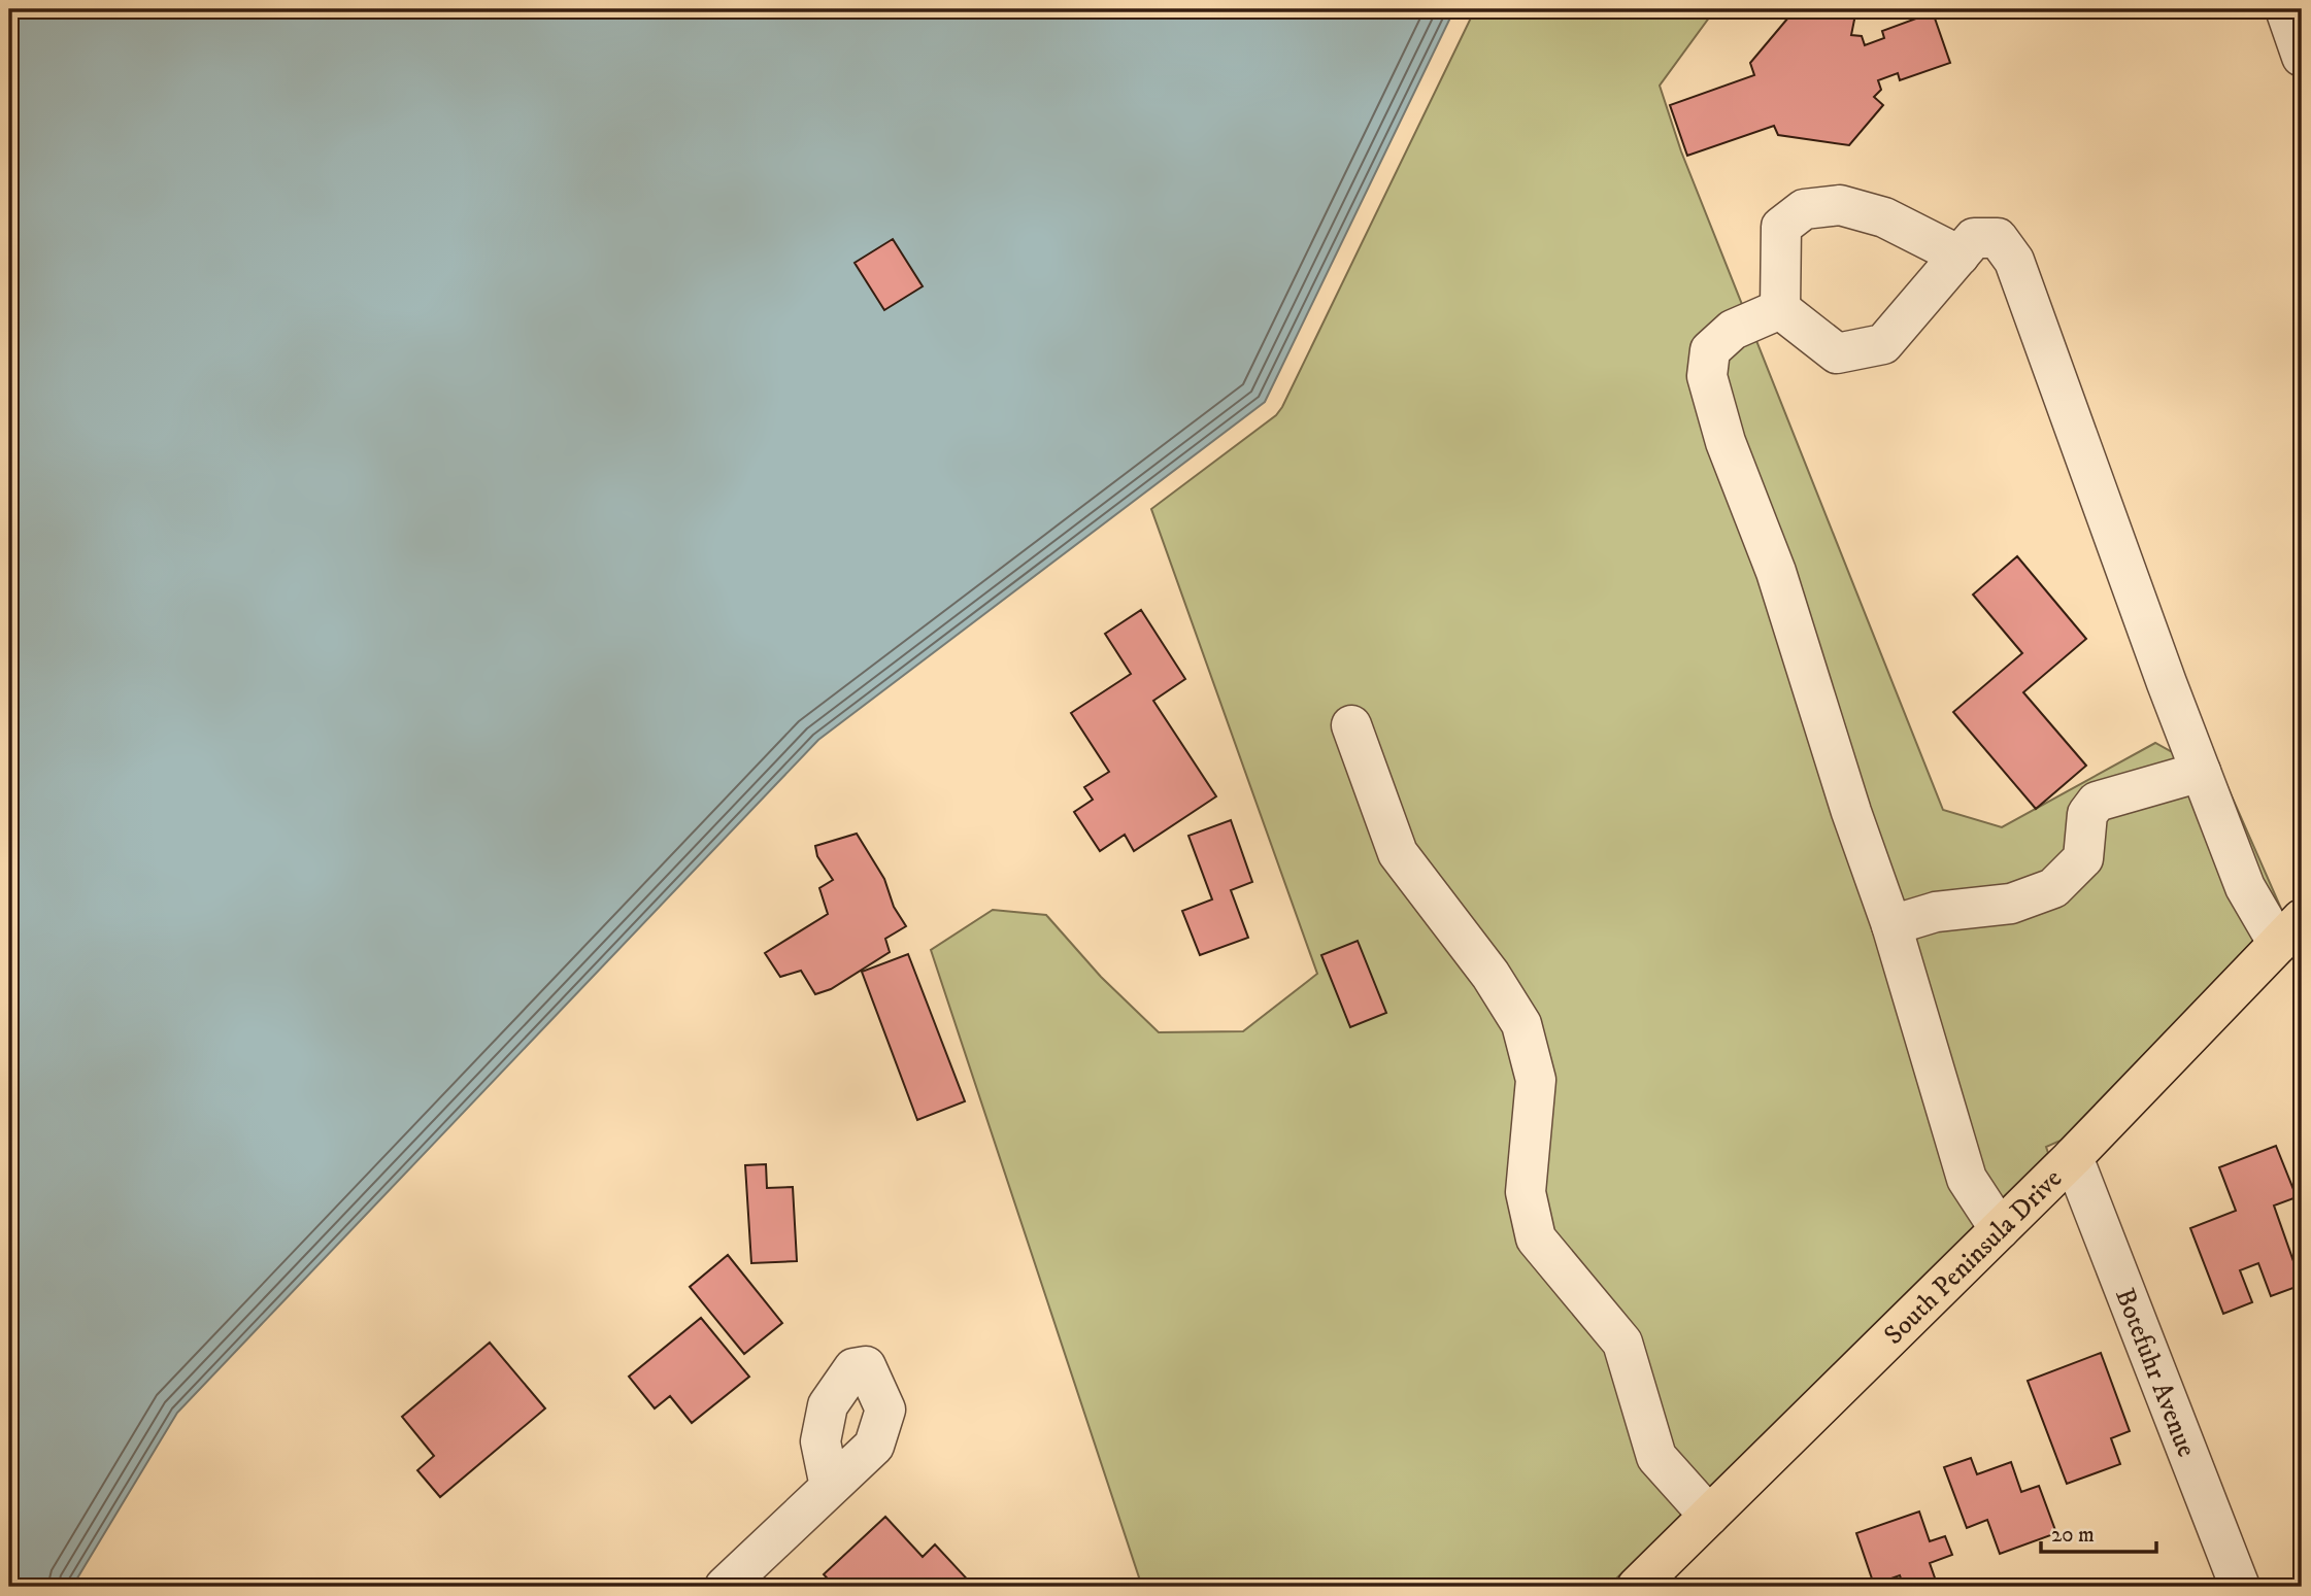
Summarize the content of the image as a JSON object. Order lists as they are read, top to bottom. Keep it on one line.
{"streets":{"main road":["South Peninsula Drive"],"street":["Botefuhr Avenue"]},"crossings":[["South Peninsula Drive","Botefuhr Avenue"]],"scale_bar":"20 m"}
